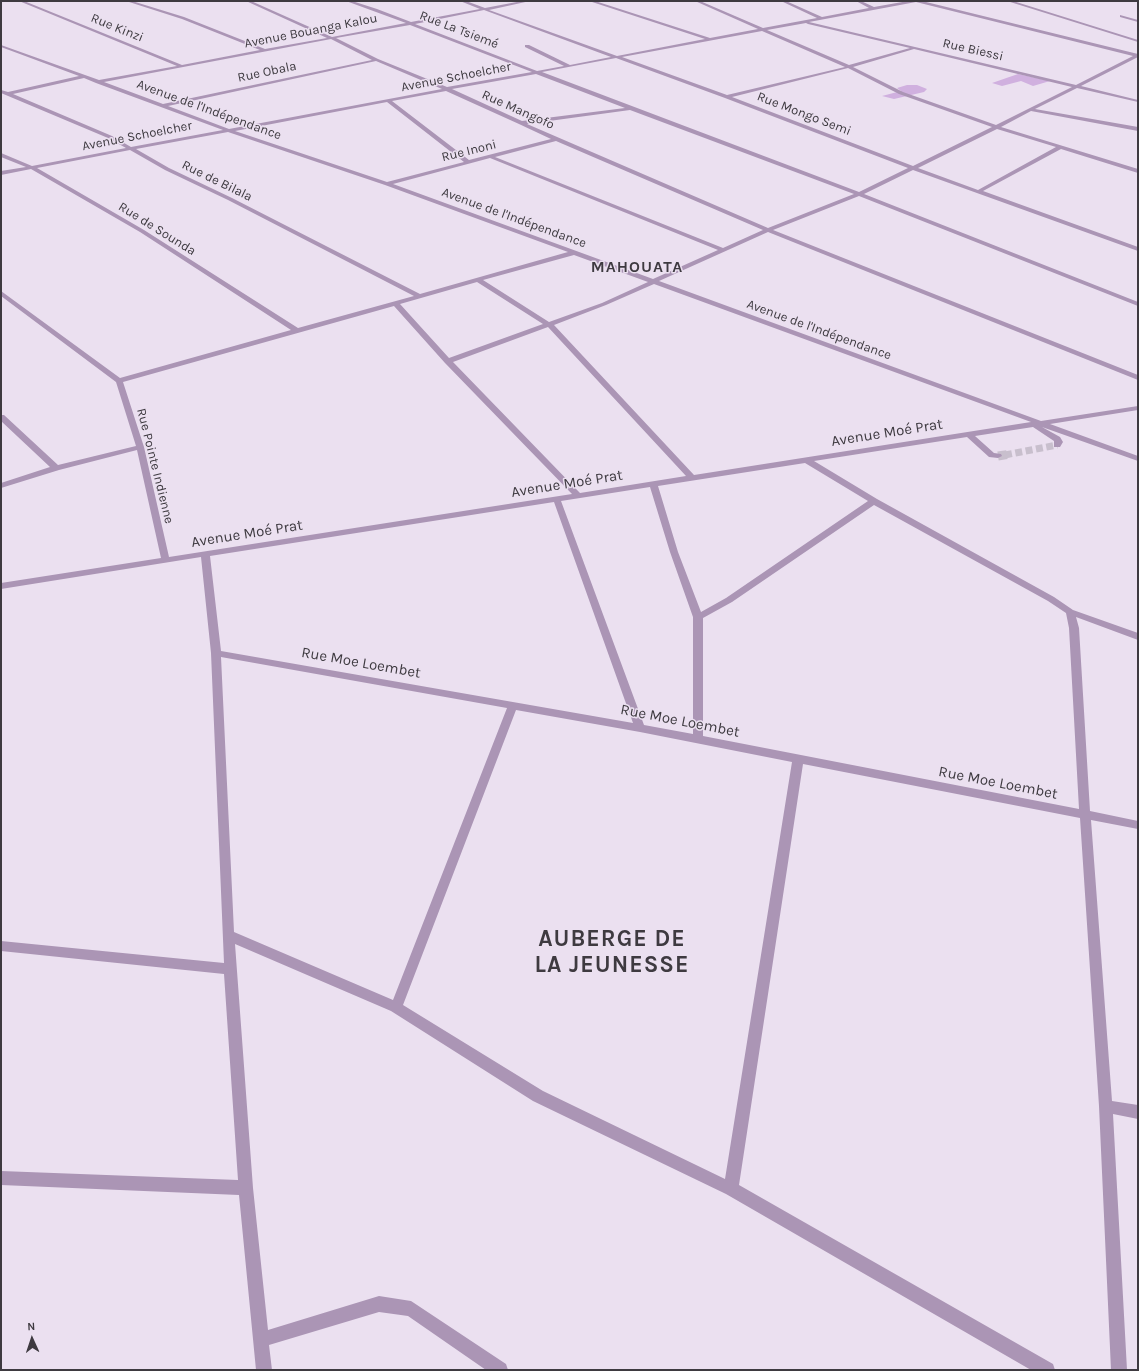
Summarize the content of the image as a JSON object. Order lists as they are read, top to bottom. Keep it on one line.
{"streets":{"street":["Rue Kinzi","Rue La Tsiemé","Avenue Bouanga Kalou","Rue Biessi","Rue Obala","Avenue Schoelcher","Avenue de l'Indépendance","Rue Mangofo","Rue Mongo Semi","Rue Inoni","Rue de Bilala","Rue de Sounda","Avenue Moé Prat","Rue Pointe Indienne","Rue Moe Loembet"]},"crossings":[["Rue Kinzi","Avenue Bouanga Kalou"],["Rue La Tsiemé","Avenue Bouanga Kalou"],["Rue La Tsiemé","Avenue Schoelcher"],["Avenue Bouanga Kalou","Avenue de l'Indépendance"],["Avenue Bouanga Kalou","Rue Mangofo"],["Avenue Bouanga Kalou","Rue Mongo Semi"],["Rue Biessi","Avenue Schoelcher"],["Rue Obala","Avenue de l'Indépendance"],["Rue Obala","Rue Mangofo"],["Avenue Schoelcher","Avenue de l'Indépendance"],["Avenue Schoelcher","Rue Mangofo"],["Avenue Schoelcher","Rue Mongo Semi"],["Avenue Schoelcher","Rue de Bilala"],["Avenue Schoelcher","Rue de Sounda"],["Avenue de l'Indépendance","Rue Inoni"],["Avenue de l'Indépendance","Avenue Moé Prat"],["Rue Mangofo","Rue Inoni"],["Avenue Moé Prat","Rue Pointe Indienne"]],"districts":["MAHOUATA","AUBERGE DE LA JEUNESSE"],"north":"top"}
